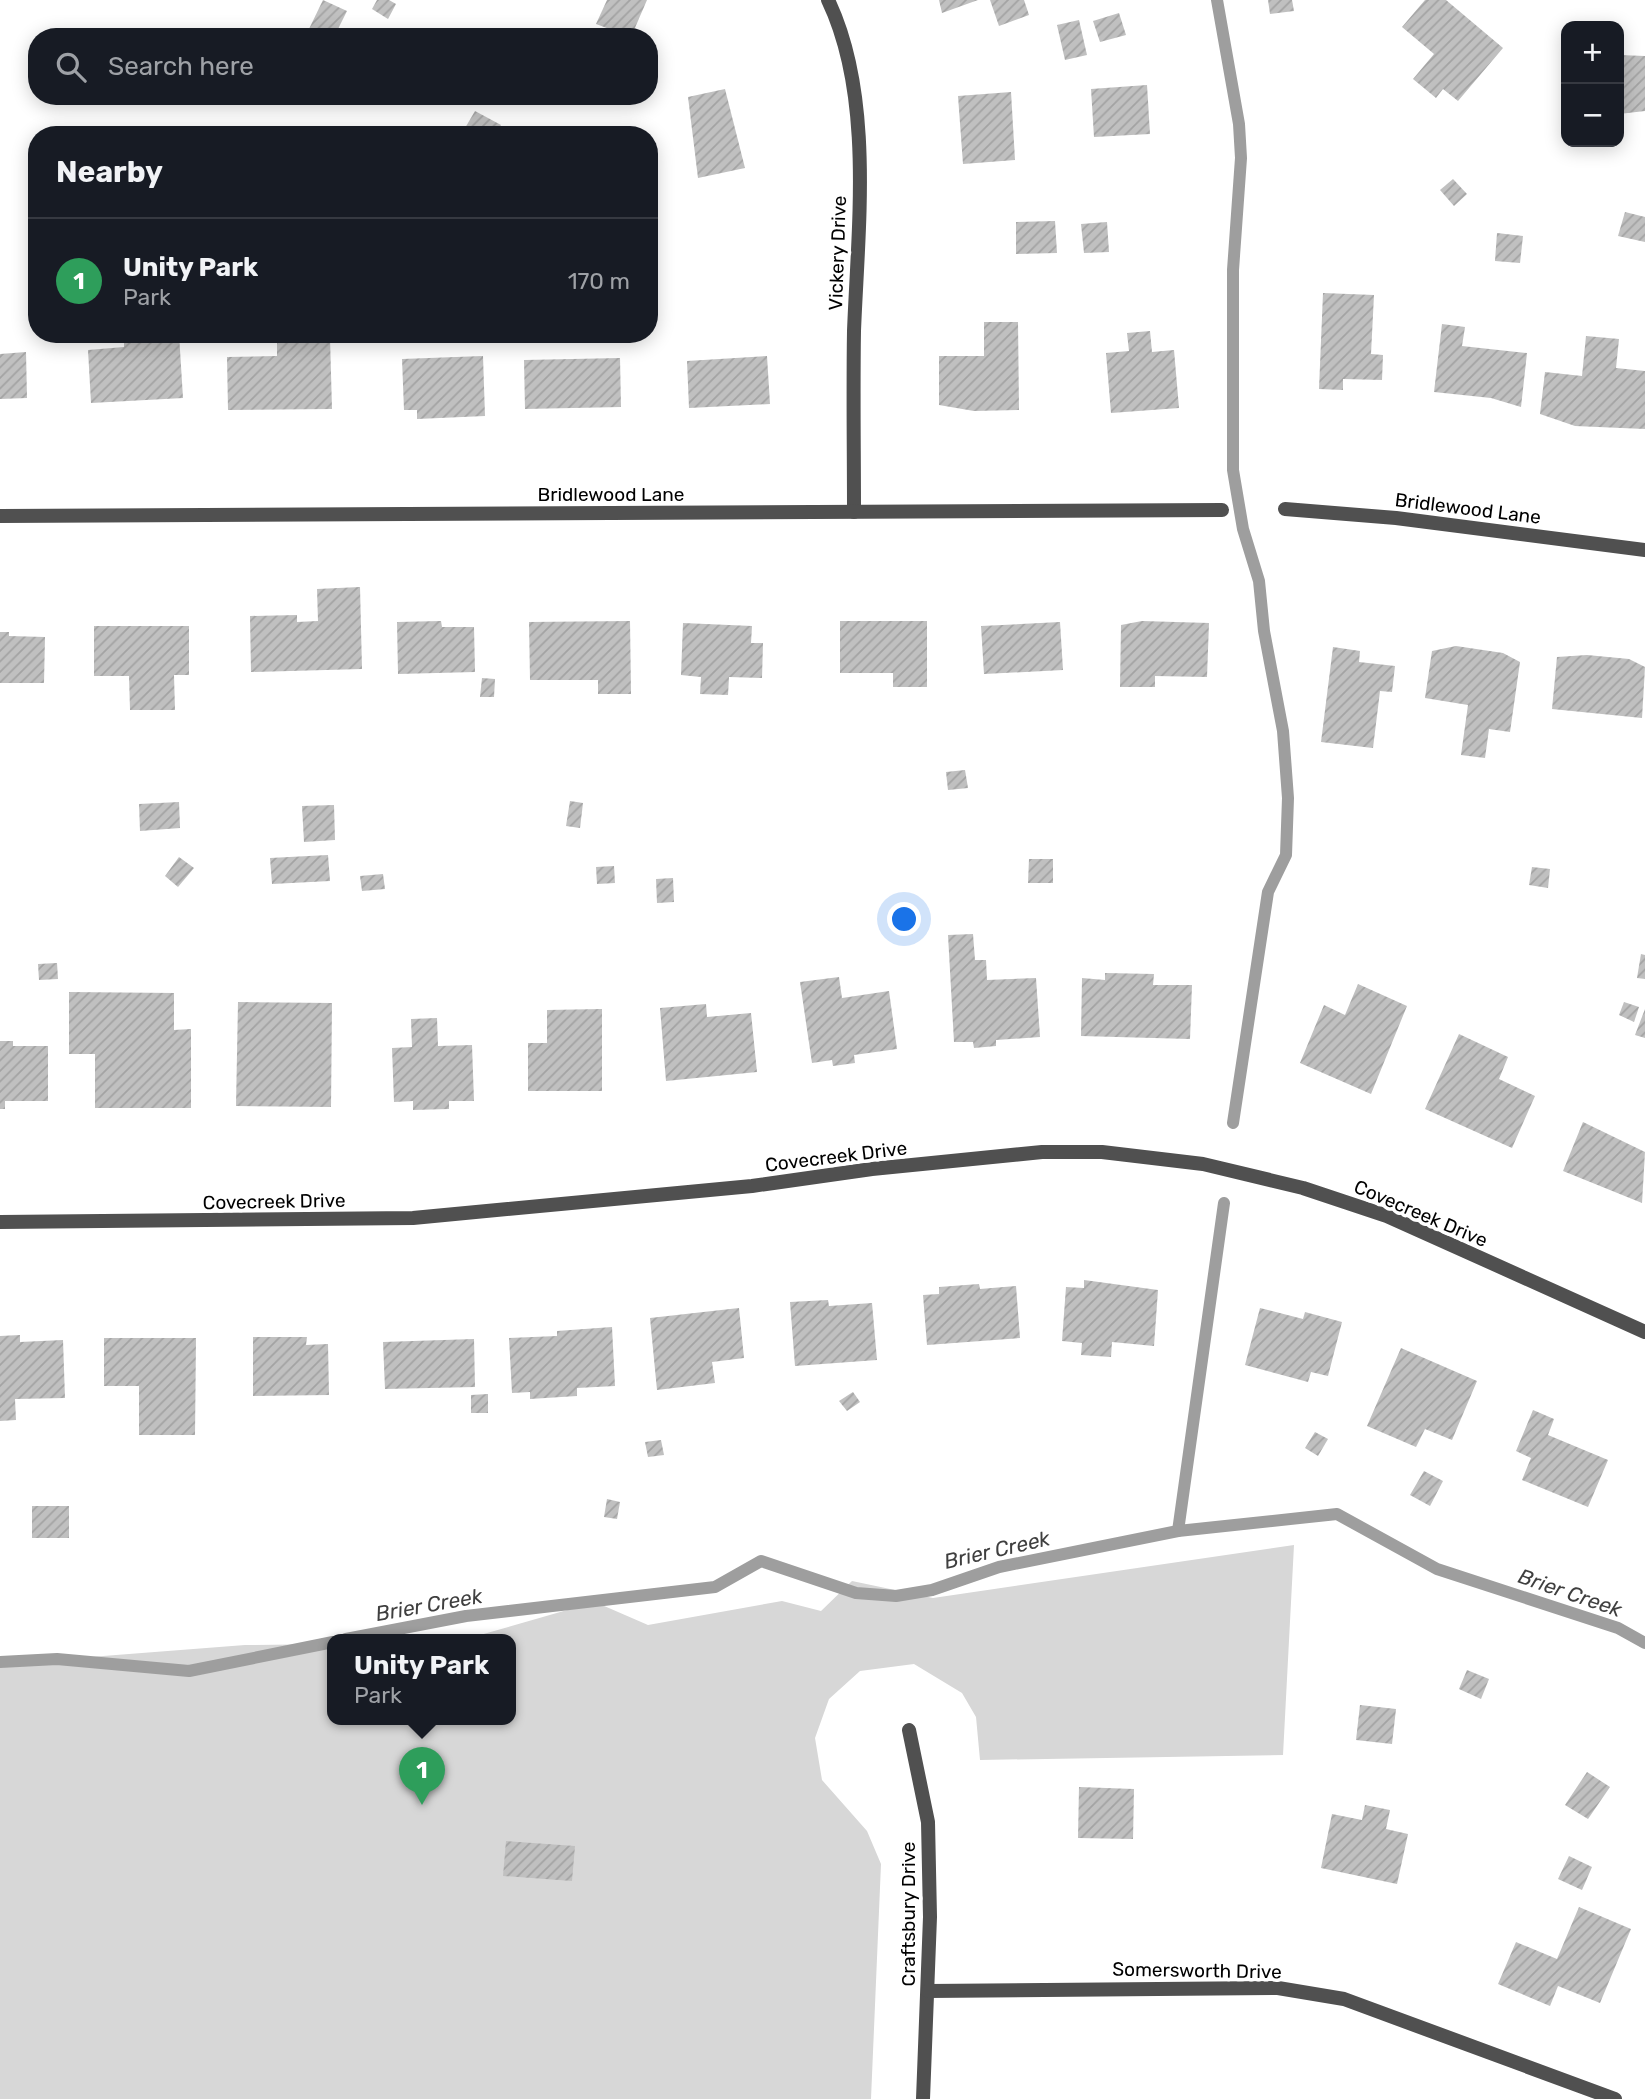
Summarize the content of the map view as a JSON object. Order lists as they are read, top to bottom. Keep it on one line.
{"streets":{"street":["Vickery Drive","Bridlewood Lane","Covecreek Drive","Craftsbury Drive","Somersworth Drive"]},"crossings":[["Vickery Drive","Bridlewood Lane"],["Craftsbury Drive","Somersworth Drive"]],"water":["Brier Creek"],"page":{"map_buttons":["+","−"],"search":"Search here","heading":"Nearby","list":[{"mark":"1","name":"Unity Park","note":"Park","value":"170 m"}],"popup":["Unity Park","Park"],"pins":"1"}}
